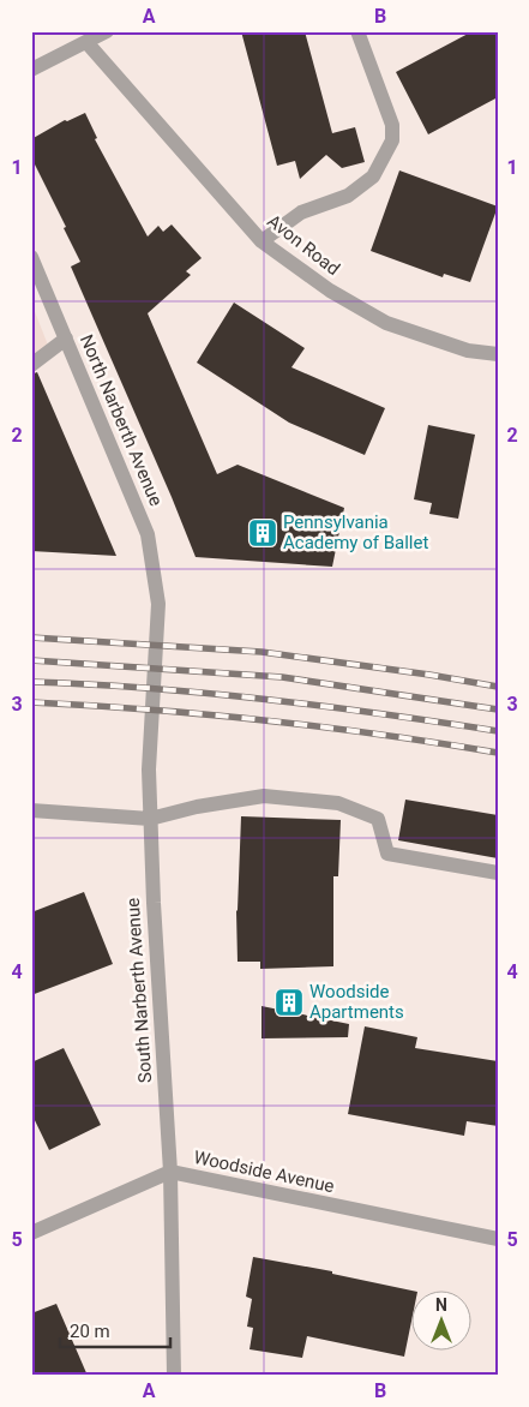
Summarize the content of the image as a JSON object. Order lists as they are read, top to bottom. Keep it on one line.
{"streets":{"street":["Avon Road","North Narberth Avenue","South Narberth Avenue","Woodside Avenue"]},"crossings":[["North Narberth Avenue","South Narberth Avenue"],["South Narberth Avenue","Woodside Avenue"]],"places":{"building":["Pennsylvania Academy of Ballet","Woodside Apartments"]},"scale_bar":"20 m","north":"top","grid":{"columns":["A","B"],"rows":["1","2","3","4","5"]}}
